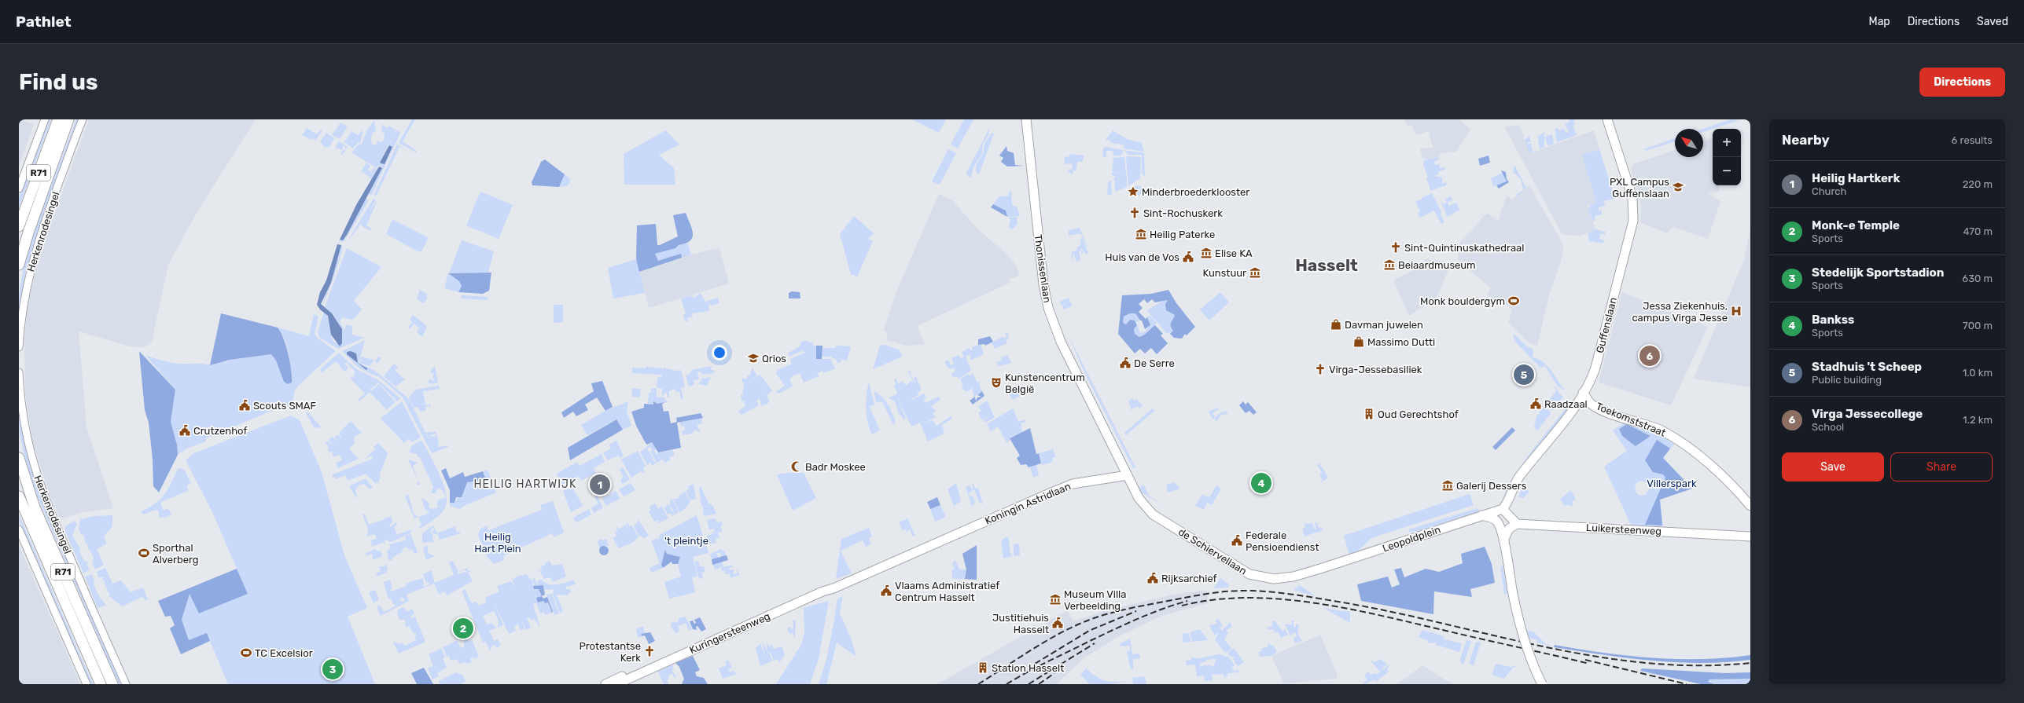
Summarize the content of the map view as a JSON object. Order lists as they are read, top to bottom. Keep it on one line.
{"streets":{"highway":["R71","Herkenrodesingel"],"main road":["Thonissenlaan","Guffenslaan","Toekomststraat","Koningin Astridlaan","Luikersteenweg","Leopoldplein","de Schiervellaan","Kuringersteenweg"]},"crossings":[["Thonissenlaan","Koningin Astridlaan"],["Thonissenlaan","de Schiervellaan"],["Guffenslaan","Toekomststraat"],["Guffenslaan","Leopoldplein"],["Koningin Astridlaan","de Schiervellaan"],["Koningin Astridlaan","Kuringersteenweg"],["Leopoldplein","de Schiervellaan"]],"districts":["Hasselt","HEILIG HARTWIJK"],"parks":["Villerspark","Heilig Hart Plein","'t pleintje"],"places":{"school or university":["PXL Campus Guffenslaan","Qrios"],"place":["Minderbroederklooster"],"church":["Sint-Rochuskerk","Sint-Quintinuskathedraal","Virga-Jessebasiliek","Protestantse Kerk"],"museum":["Heilig Paterke","Elise KA","Beiaardmuseum","Kunstuur","Galerij Dessers","Museum Villa Verbeelding"],"public building":["Huis van de Vos","De Serre","Raadzaal","Scouts SMAF","Crutzenhof","Federale Pensioendienst","Rijksarchief","Vlaams Administratief Centrum Hasselt","Justitiehuis Hasselt"],"sports":["Monk bouldergym","Sporthal Alverberg","TC Excelsior"],"hospital":["Jessa Ziekenhuis, campus Virga Jesse"],"shop":["Davman juwelen","Massimo Dutti"],"theatre":["Kunstencentrum België"],"building":["Oud Gerechtshof","Station Hasselt"],"mosque":["Badr Moskee"]},"north":"top left","page":{"header":"Pathlet","nav":["Map","Directions","Saved"],"buttons":["Directions",["Save","Share"]],"title":"Find us","heading":["Nearby","6 results"],"map_buttons":["+","−"],"list":[{"mark":"1","name":"Heilig Hartkerk","note":"Church","value":"220 m"},{"mark":"2","name":"Monk-e Temple","note":"Sports","value":"470 m"},{"mark":"3","name":"Stedelijk Sportstadion","note":"Sports","value":"630 m"},{"mark":"4","name":"Bankss","note":"Sports","value":"700 m"},{"mark":"5","name":"Stadhuis 't Scheep","note":"Public building","value":"1.0 km"},{"mark":"6","name":"Virga Jessecollege","note":"School","value":"1.2 km"}],"pins":["6","5","4","1","2","3"]}}
